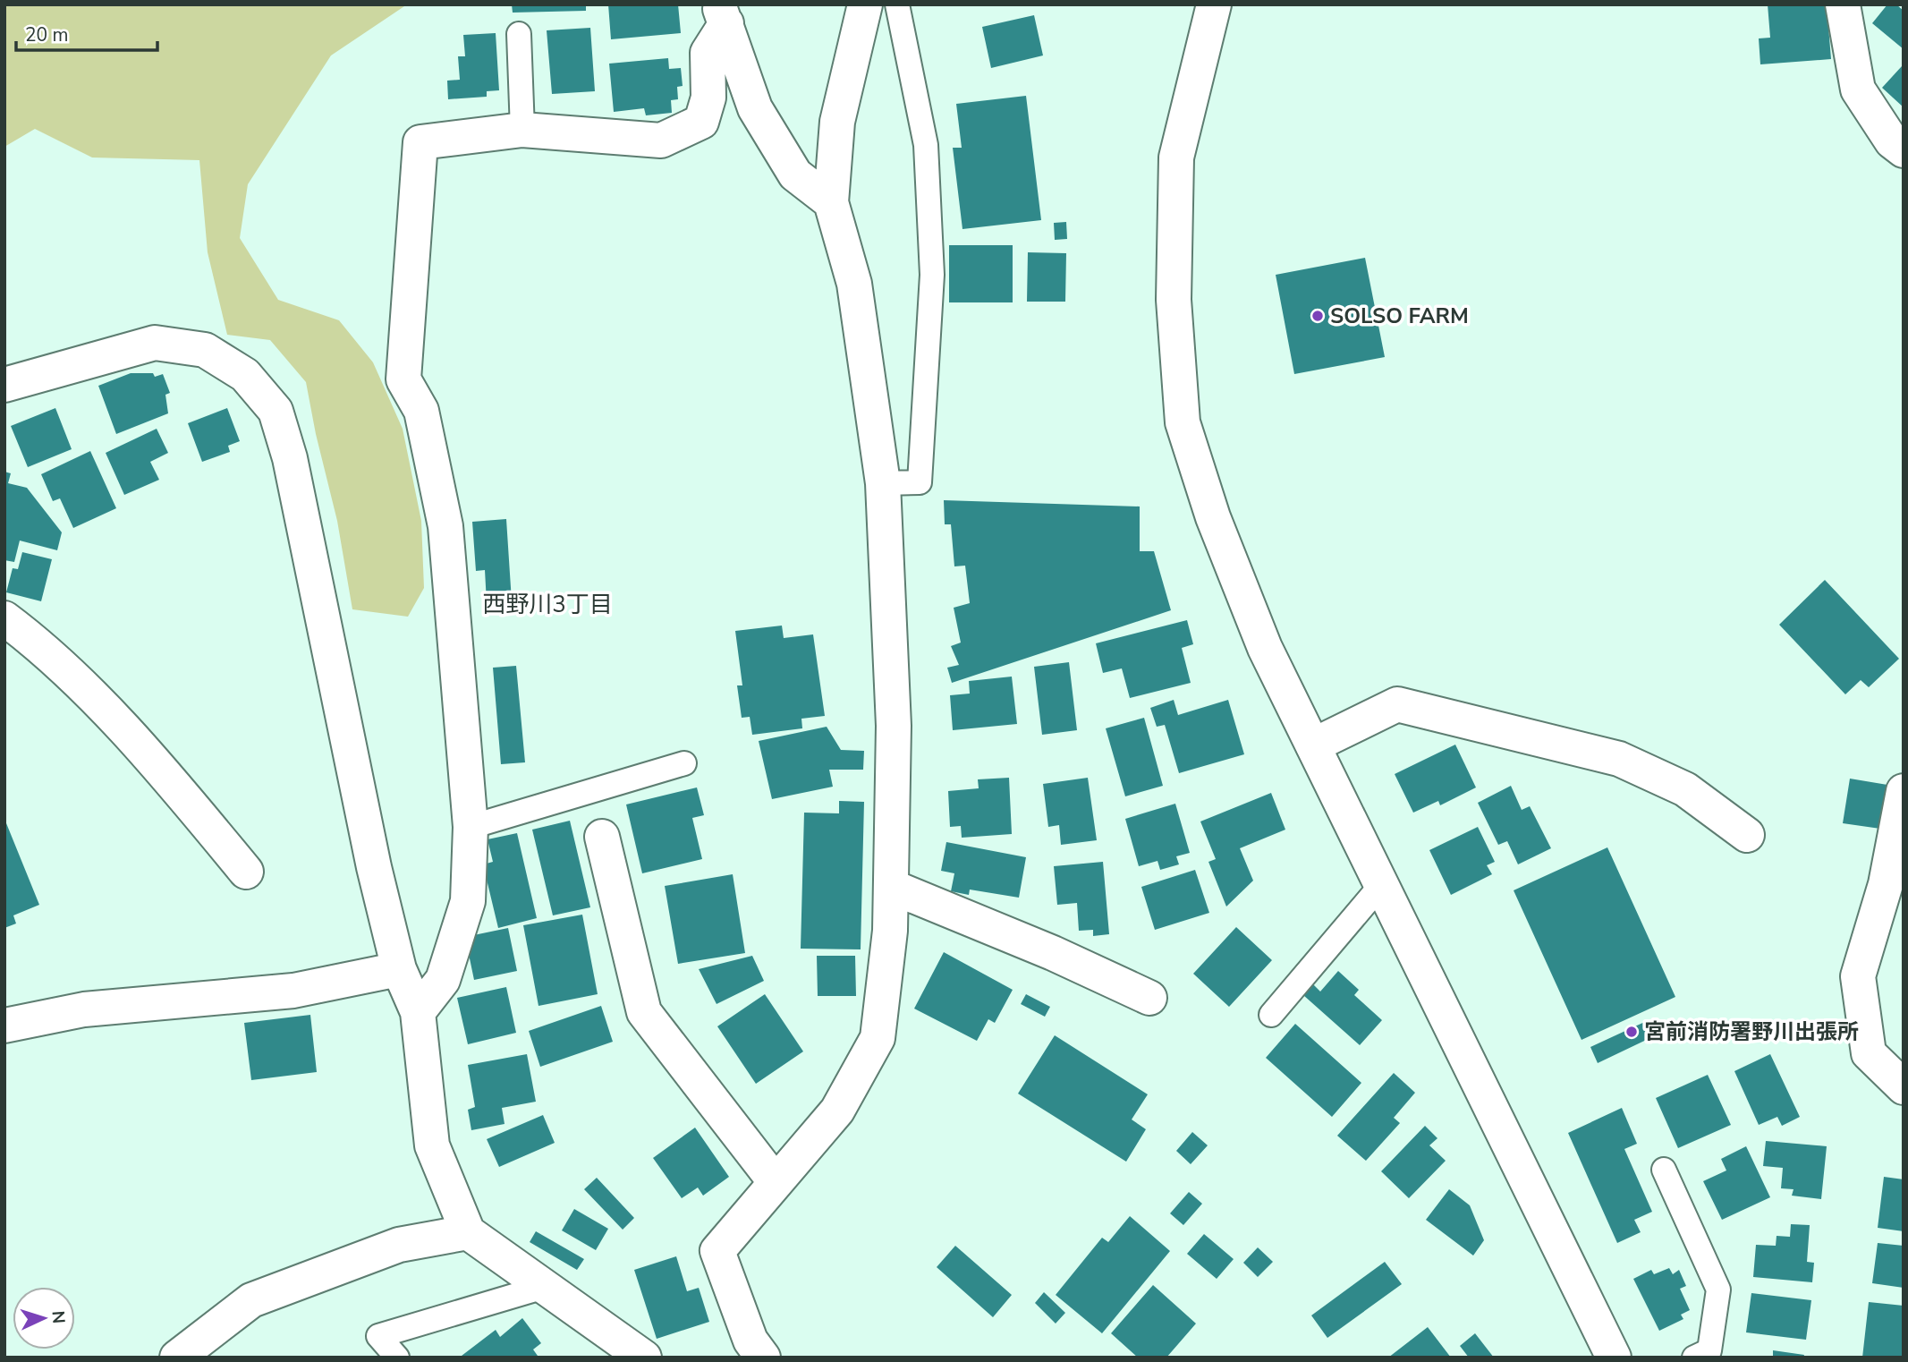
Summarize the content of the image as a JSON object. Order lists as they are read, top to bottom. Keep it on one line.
{"districts":["西野川3丁目"],"places":["SOLSO FARM","宮前消防署野川出張所"],"scale_bar":"20 m","north":"right"}
